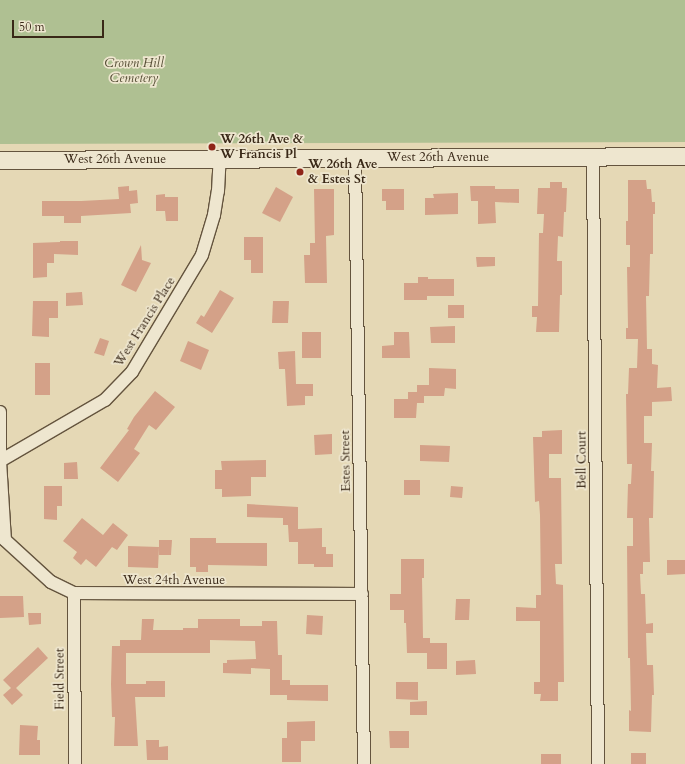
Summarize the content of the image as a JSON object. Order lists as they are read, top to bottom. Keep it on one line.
{"streets":{"street":["West 26th Avenue","West Francis Place","Bell Court","Estes Street","West 24th Avenue","Field Street"]},"crossings":[["West 26th Avenue","West Francis Place"],["West 26th Avenue","Bell Court"],["West 26th Avenue","Estes Street"],["Estes Street","West 24th Avenue"],["West 24th Avenue","Field Street"]],"parks":["Crown Hill Cemetery"],"places":["W 26th Ave & W Francis Pl","W 26th Ave & Estes St"],"scale_bar":"50 m"}
